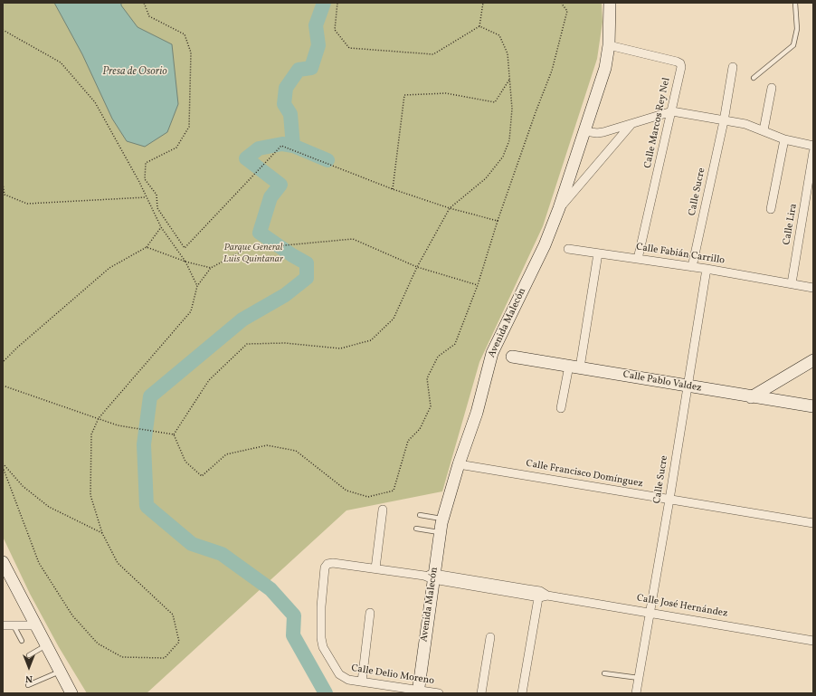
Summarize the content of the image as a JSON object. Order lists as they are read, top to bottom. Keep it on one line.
{"streets":{"main road":["Avenida Malecón","Calle Pablo Valdez"],"street":["Calle Marcos Rey Nel","Calle Sucre","Calle Lira","Calle Fabián Carrillo","Calle Francisco Domínguez","Calle José Hernández","Calle Delio Moreno"]},"crossings":[["Calle Marcos Rey Nel","Calle Fabián Carrillo"],["Calle Marcos Rey Nel","Avenida Malecón"],["Calle Sucre","Calle Fabián Carrillo"],["Calle Sucre","Calle Pablo Valdez"],["Calle Sucre","Calle Francisco Domínguez"],["Calle Sucre","Calle José Hernández"],["Calle Lira","Calle Fabián Carrillo"],["Avenida Malecón","Calle Francisco Domínguez"],["Avenida Malecón","Calle José Hernández"],["Avenida Malecón","Calle Delio Moreno"],["Calle José Hernández","Calle Delio Moreno"]],"water":["Presa de Osorio"],"parks":["Parque General Luis Quintanar"],"north":"bottom"}
